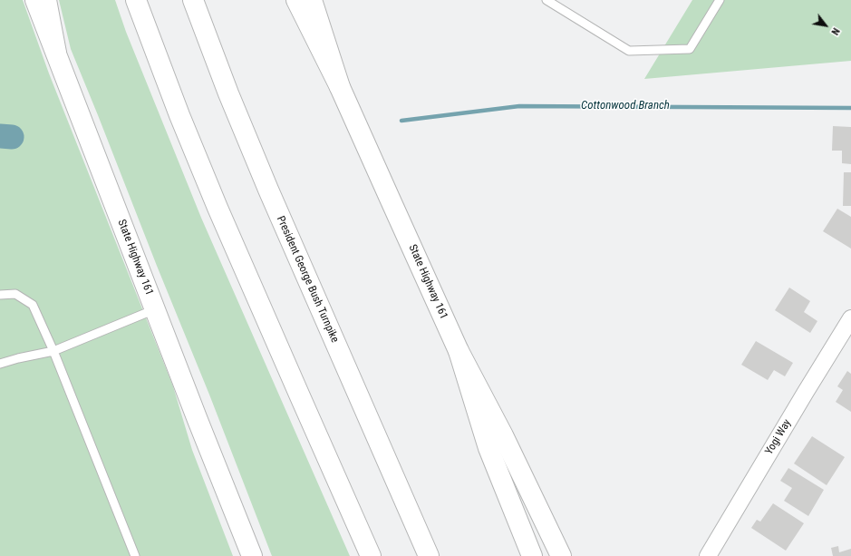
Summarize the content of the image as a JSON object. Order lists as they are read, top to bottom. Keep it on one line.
{"streets":{"main road":["State Highway 161","President George Bush Turnpike"],"street":["Yogi Way"]},"water":["Cottonwood Branch"],"north":"bottom right"}
